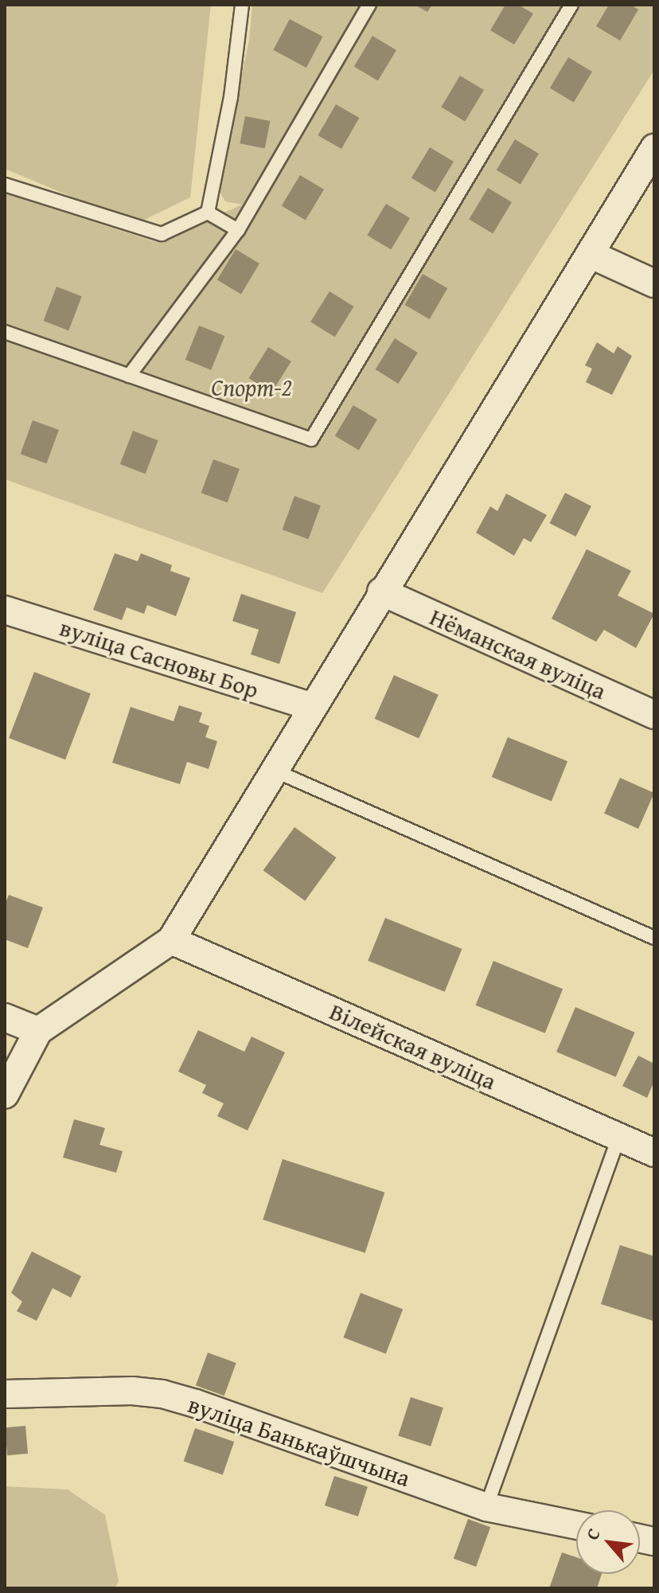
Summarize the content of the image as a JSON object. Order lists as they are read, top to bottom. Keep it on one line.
{"streets":{"street":["Нёманская вуліца","вуліца Сасновы Бор","Вілейская вуліца","вуліца Банькаўшчына"]},"parks":["Спорт-2"],"north":"top left"}
